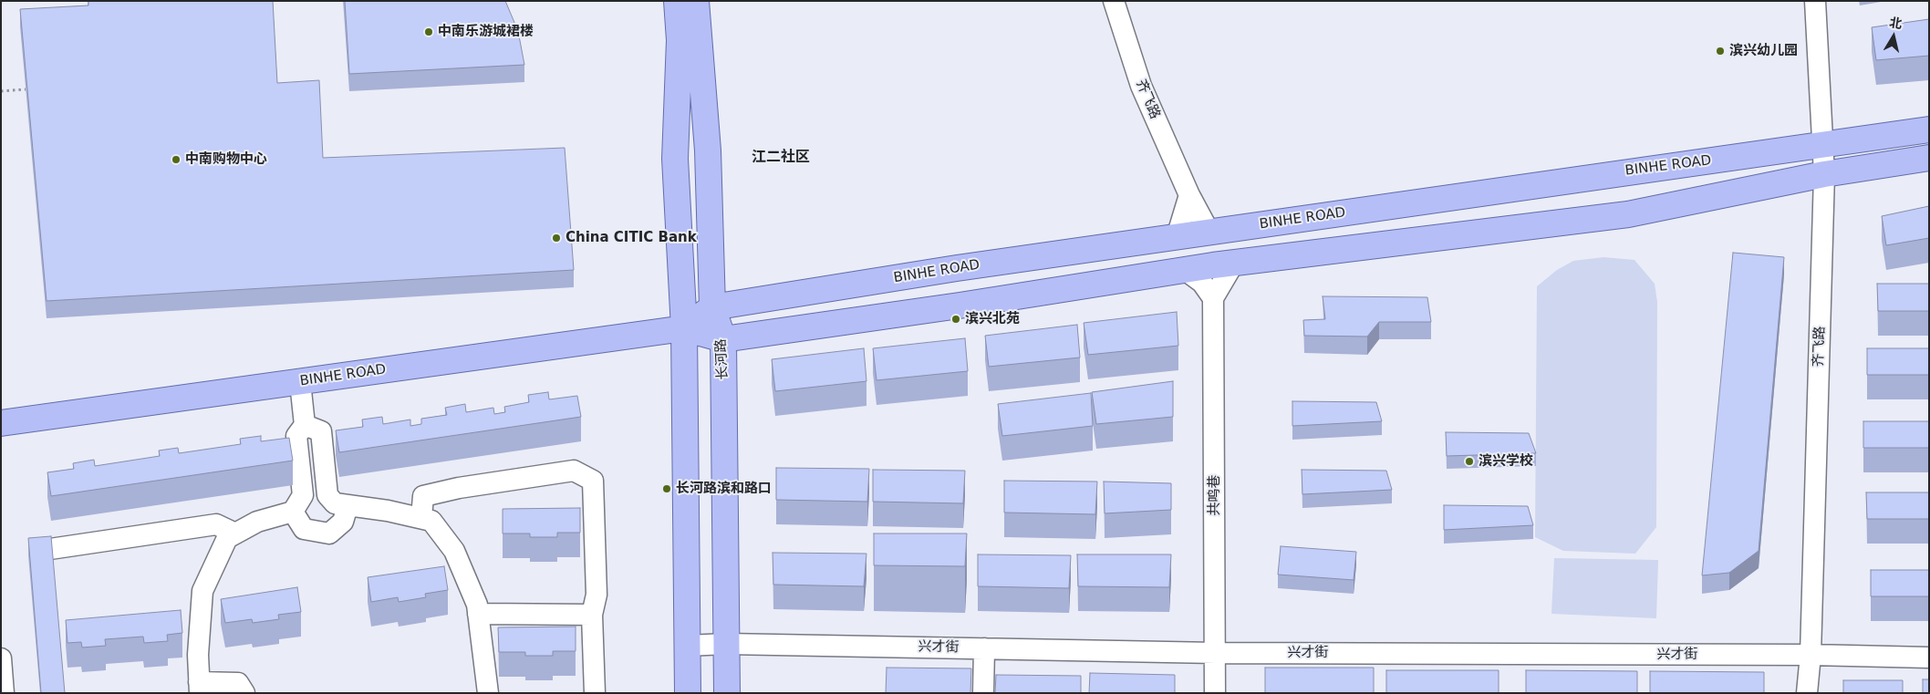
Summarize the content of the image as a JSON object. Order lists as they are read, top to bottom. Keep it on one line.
{"streets":{"main road":["BINHE ROAD","长河路"],"street":["齐飞路","共鸣巷","兴才街"]},"crossings":[["齐飞路","BINHE ROAD"],["齐飞路","兴才街"],["BINHE ROAD","长河路"],["BINHE ROAD","共鸣巷"],["长河路","兴才街"],["共鸣巷","兴才街"]],"districts":["江二社区"],"places":["中南乐游城裙楼","滨兴幼儿园","中南购物中心","China CITIC Bank","滨兴北苑","滨兴学校","长河路滨和路口"],"north":"top"}
